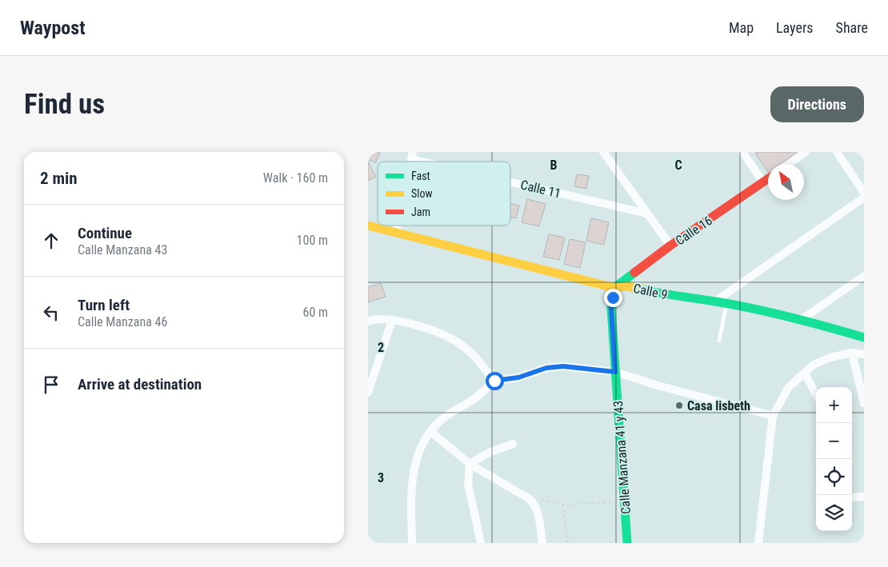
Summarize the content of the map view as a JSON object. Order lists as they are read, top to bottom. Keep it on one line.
{"streets":{"street":["Calle 11","Calle 16","Calle 9","Calle Manzana 41 y 43"]},"crossings":[["Calle 16","Calle 9"],["Calle 16","Calle Manzana 41 y 43"],["Calle 9","Calle Manzana 41 y 43"]],"places":["Casa lisbeth"],"legend":["Fast","Slow","Jam"],"north":"top left","page":{"header":"Waypost","nav":["Map","Layers","Share"],"buttons":"Directions","title":"Find us","heading":["2 min","Walk · 160 m"],"list":[["Continue","Calle Manzana 43","100 m"],["Turn left","Calle Manzana 46","60 m"],"Arrive at destination"],"map_buttons":["+","−"]},"grid":{"columns":["B","C"],"rows":["2","3"]}}
